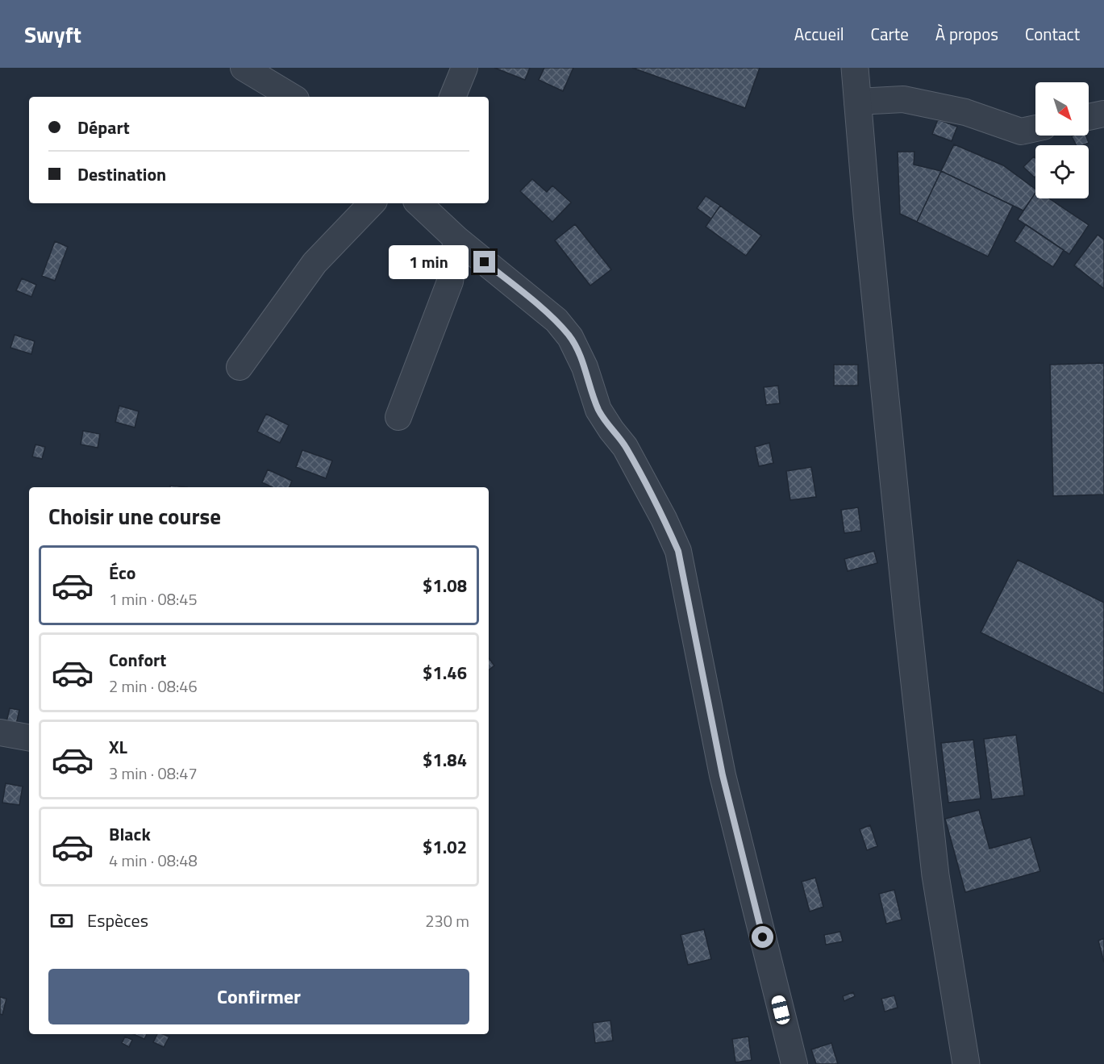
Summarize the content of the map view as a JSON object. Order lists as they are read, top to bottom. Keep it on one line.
{"north":"bottom right","page":{"header":"Swyft","nav":["Accueil","Carte","À propos","Contact"],"banner":["Départ","Destination"],"bubble":"1 min","heading":"Choisir une course","list":[{"name":"Éco","note":"1 min · 08:45","value":"$1.08"},{"name":"Confort","note":"2 min · 08:46","value":"$1.46"},{"name":"XL","note":"3 min · 08:47","value":"$1.84"},{"name":"Black","note":"4 min · 08:48","value":"$1.02"}],"pay":["Espèces","230 m"],"buttons":"Confirmer"}}
